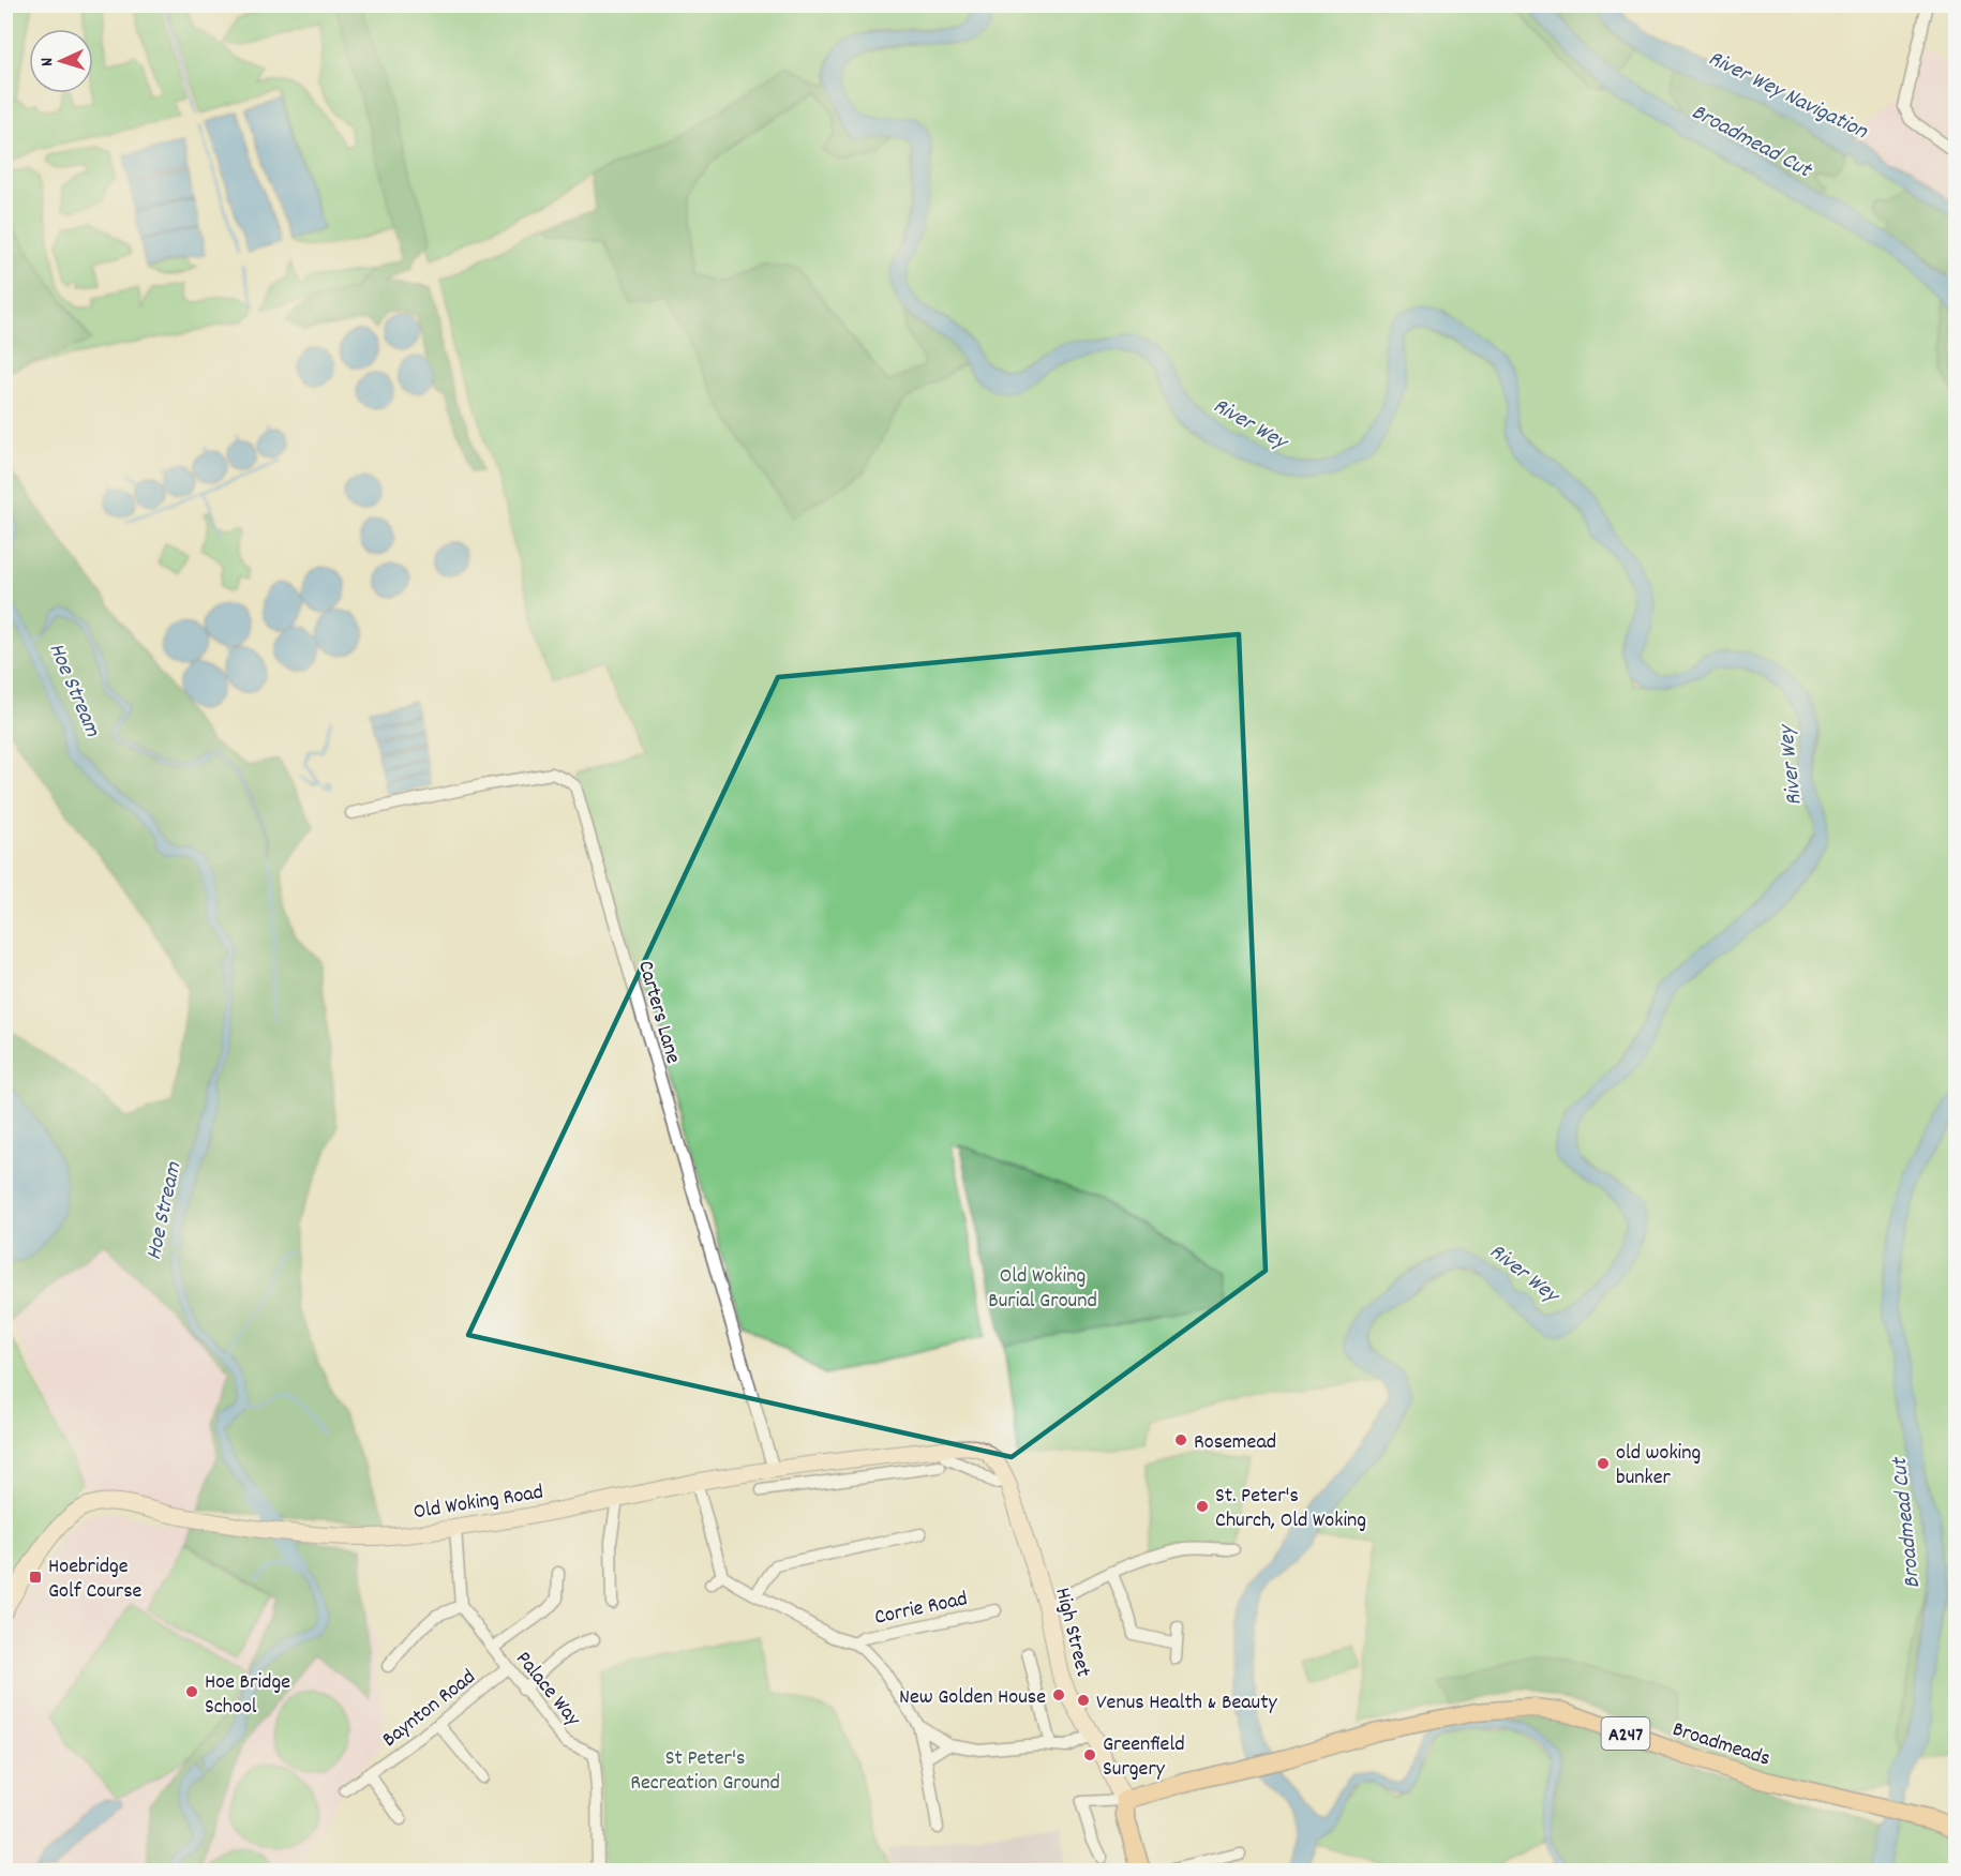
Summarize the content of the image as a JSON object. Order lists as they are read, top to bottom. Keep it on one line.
{"streets":{"main road":["Old Woking Road","High Street","A247","Broadmeads"],"street":["Carters Lane","Corrie Road","Palace Way","Baynton Road"]},"crossings":[["Carters Lane","Old Woking Road"],["Old Woking Road","High Street"],["High Street","Broadmeads"],["Palace Way","Baynton Road"]],"water":["River Wey Navigation","Broadmead Cut","River Wey","Hoe Stream"],"parks":["Old Woking Burial Ground","St Peter's Recreation Ground"],"places":{"other":["Rosemead","old woking bunker","St. Peter's Church, Old Woking","Hoe Bridge School","New Golden House","Venus Health & Beauty","Greenfield Surgery"],"transit":["Hoebridge Golf Course"]},"north":"left"}
